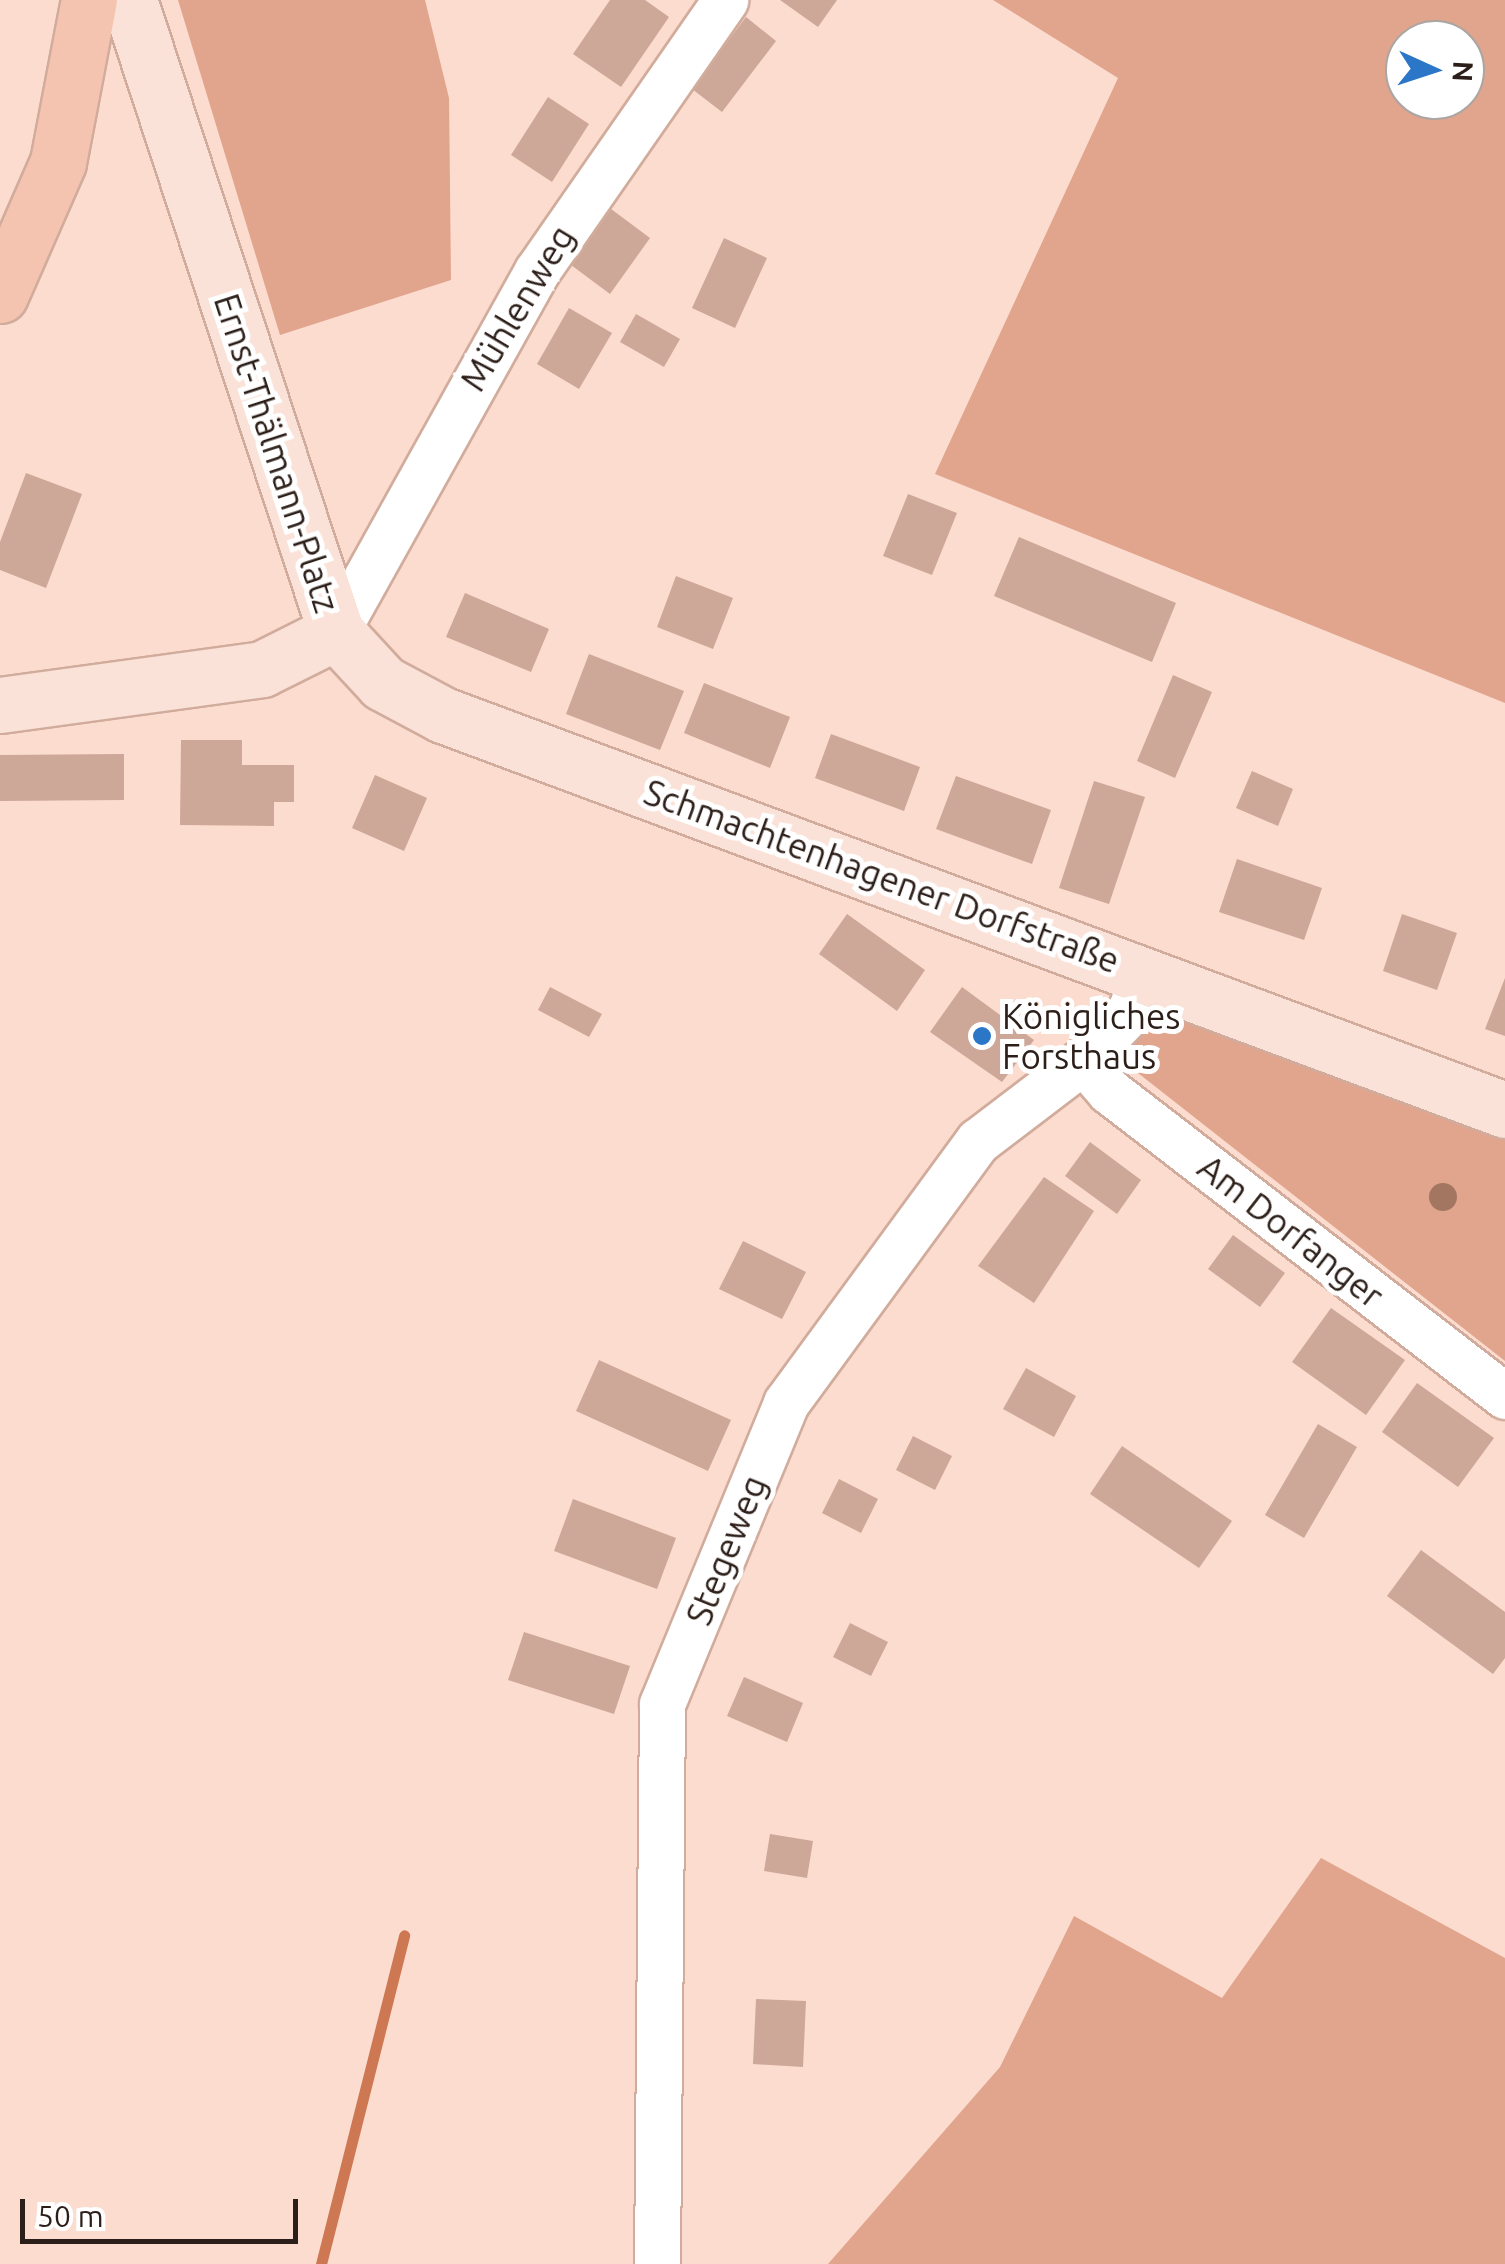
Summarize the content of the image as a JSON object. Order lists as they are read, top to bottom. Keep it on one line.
{"streets":{"main road":["Ernst-Thälmann-Platz","Schmachtenhagener Dorfstraße"],"street":["Mühlenweg","Am Dorfanger","Stegeweg"]},"crossings":[["Mühlenweg","Ernst-Thälmann-Platz"],["Mühlenweg","Schmachtenhagener Dorfstraße"],["Ernst-Thälmann-Platz","Schmachtenhagener Dorfstraße"],["Schmachtenhagener Dorfstraße","Stegeweg"],["Am Dorfanger","Stegeweg"]],"places":["Königliches Forsthaus"],"scale_bar":"50 m","north":"right"}
